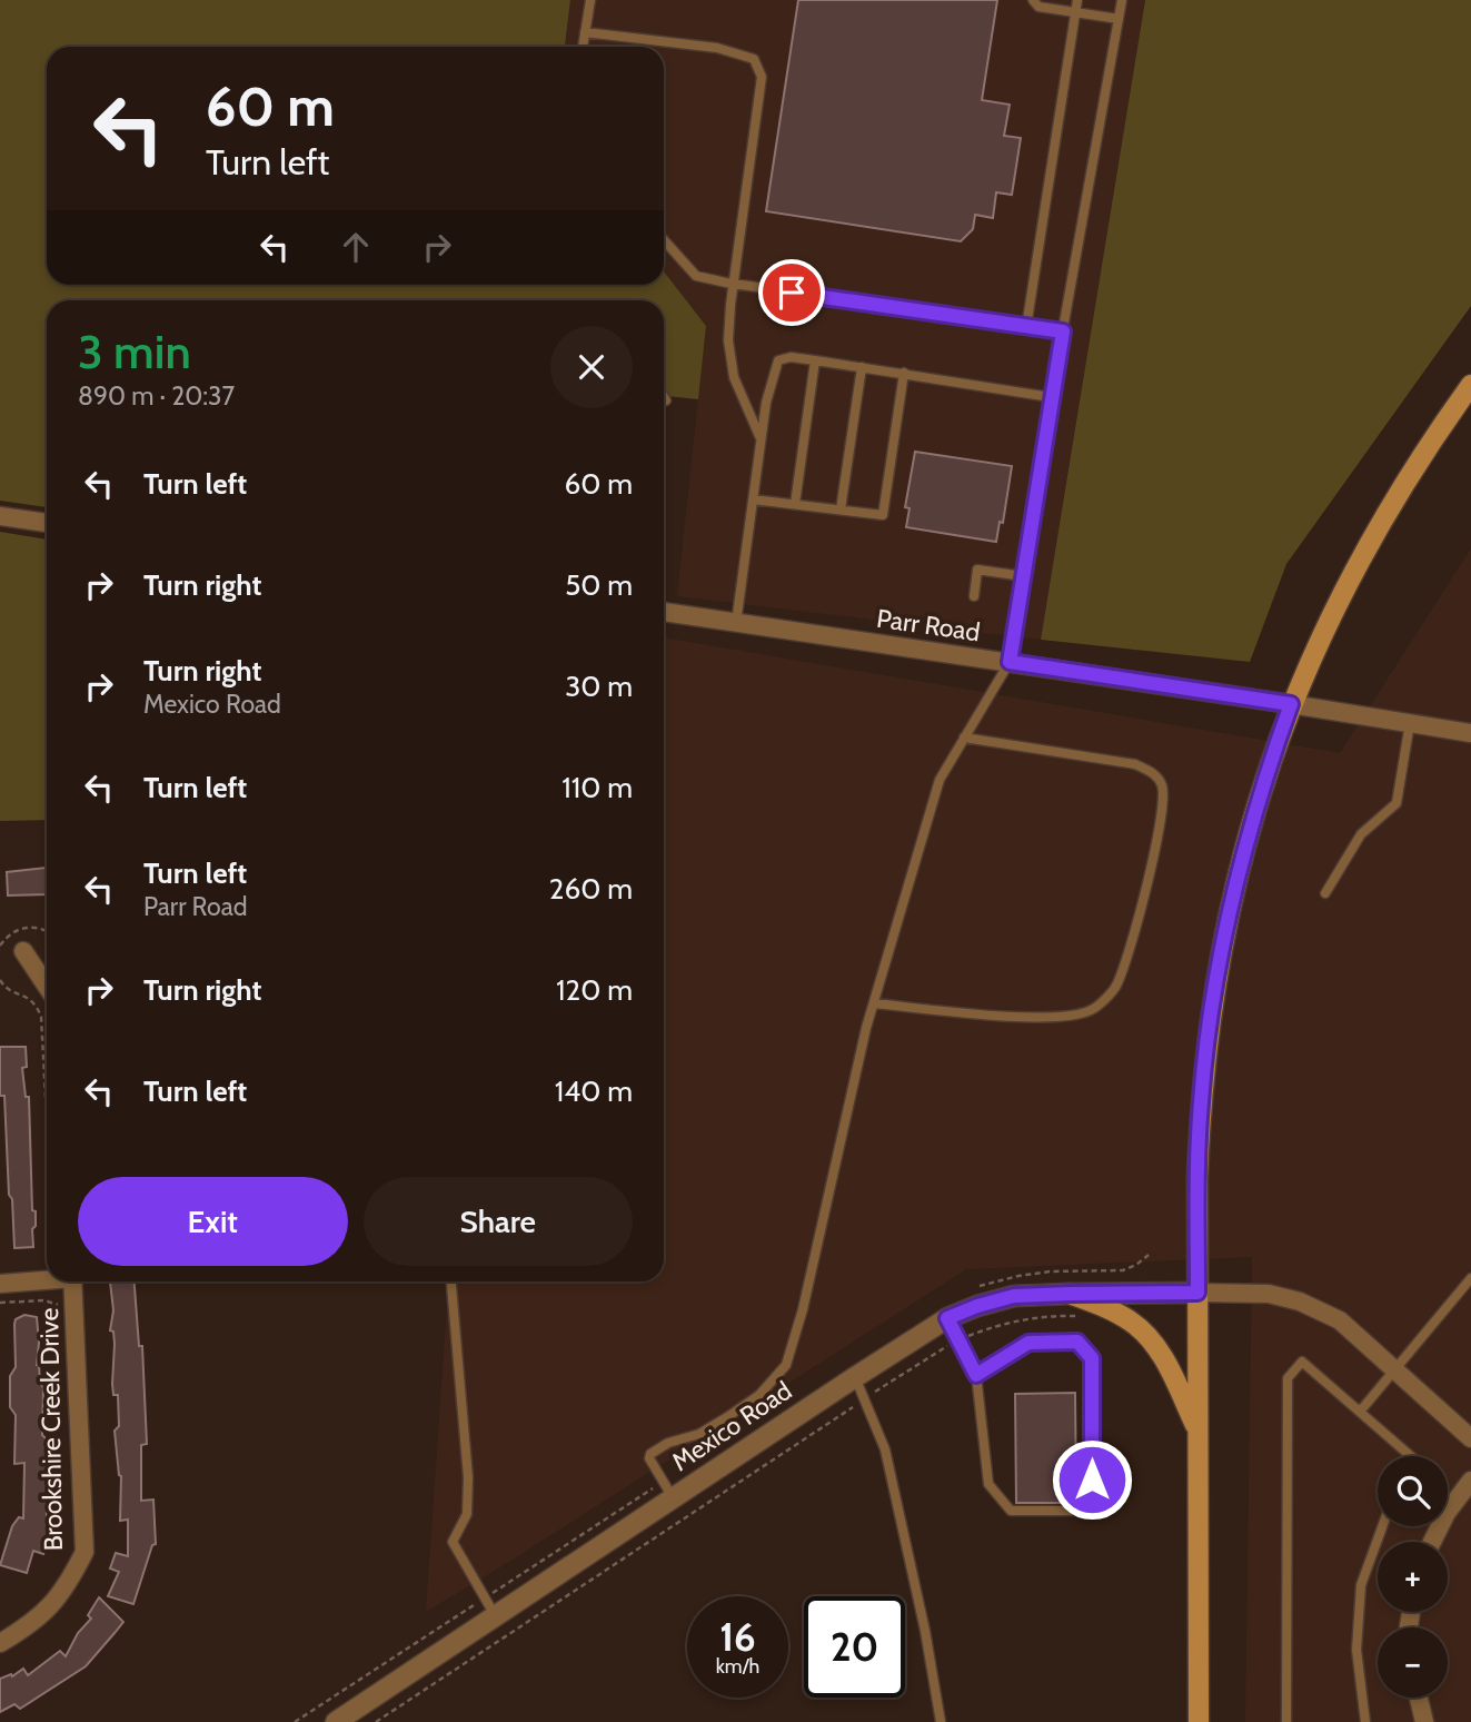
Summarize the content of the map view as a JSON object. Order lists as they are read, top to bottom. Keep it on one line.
{"streets":{"street":["Parr Road","Mexico Road","Brookshire Creek Drive"]},"page":{"turn":["60 m","Turn left"],"heading":["3 min","890 m · 20:37"],"list":[{"name":"Turn left","value":"60 m"},{"name":"Turn right","value":"50 m"},{"name":"Turn right","note":"Mexico Road","value":"30 m"},{"name":"Turn left","value":"110 m"},{"name":"Turn left","note":"Parr Road","value":"260 m"},{"name":"Turn right","value":"120 m"},{"name":"Turn left","value":"140 m"}],"buttons":["Exit","Share"],"map_buttons":["+","−"],"speed":"16 km/h","limit":"20"}}
